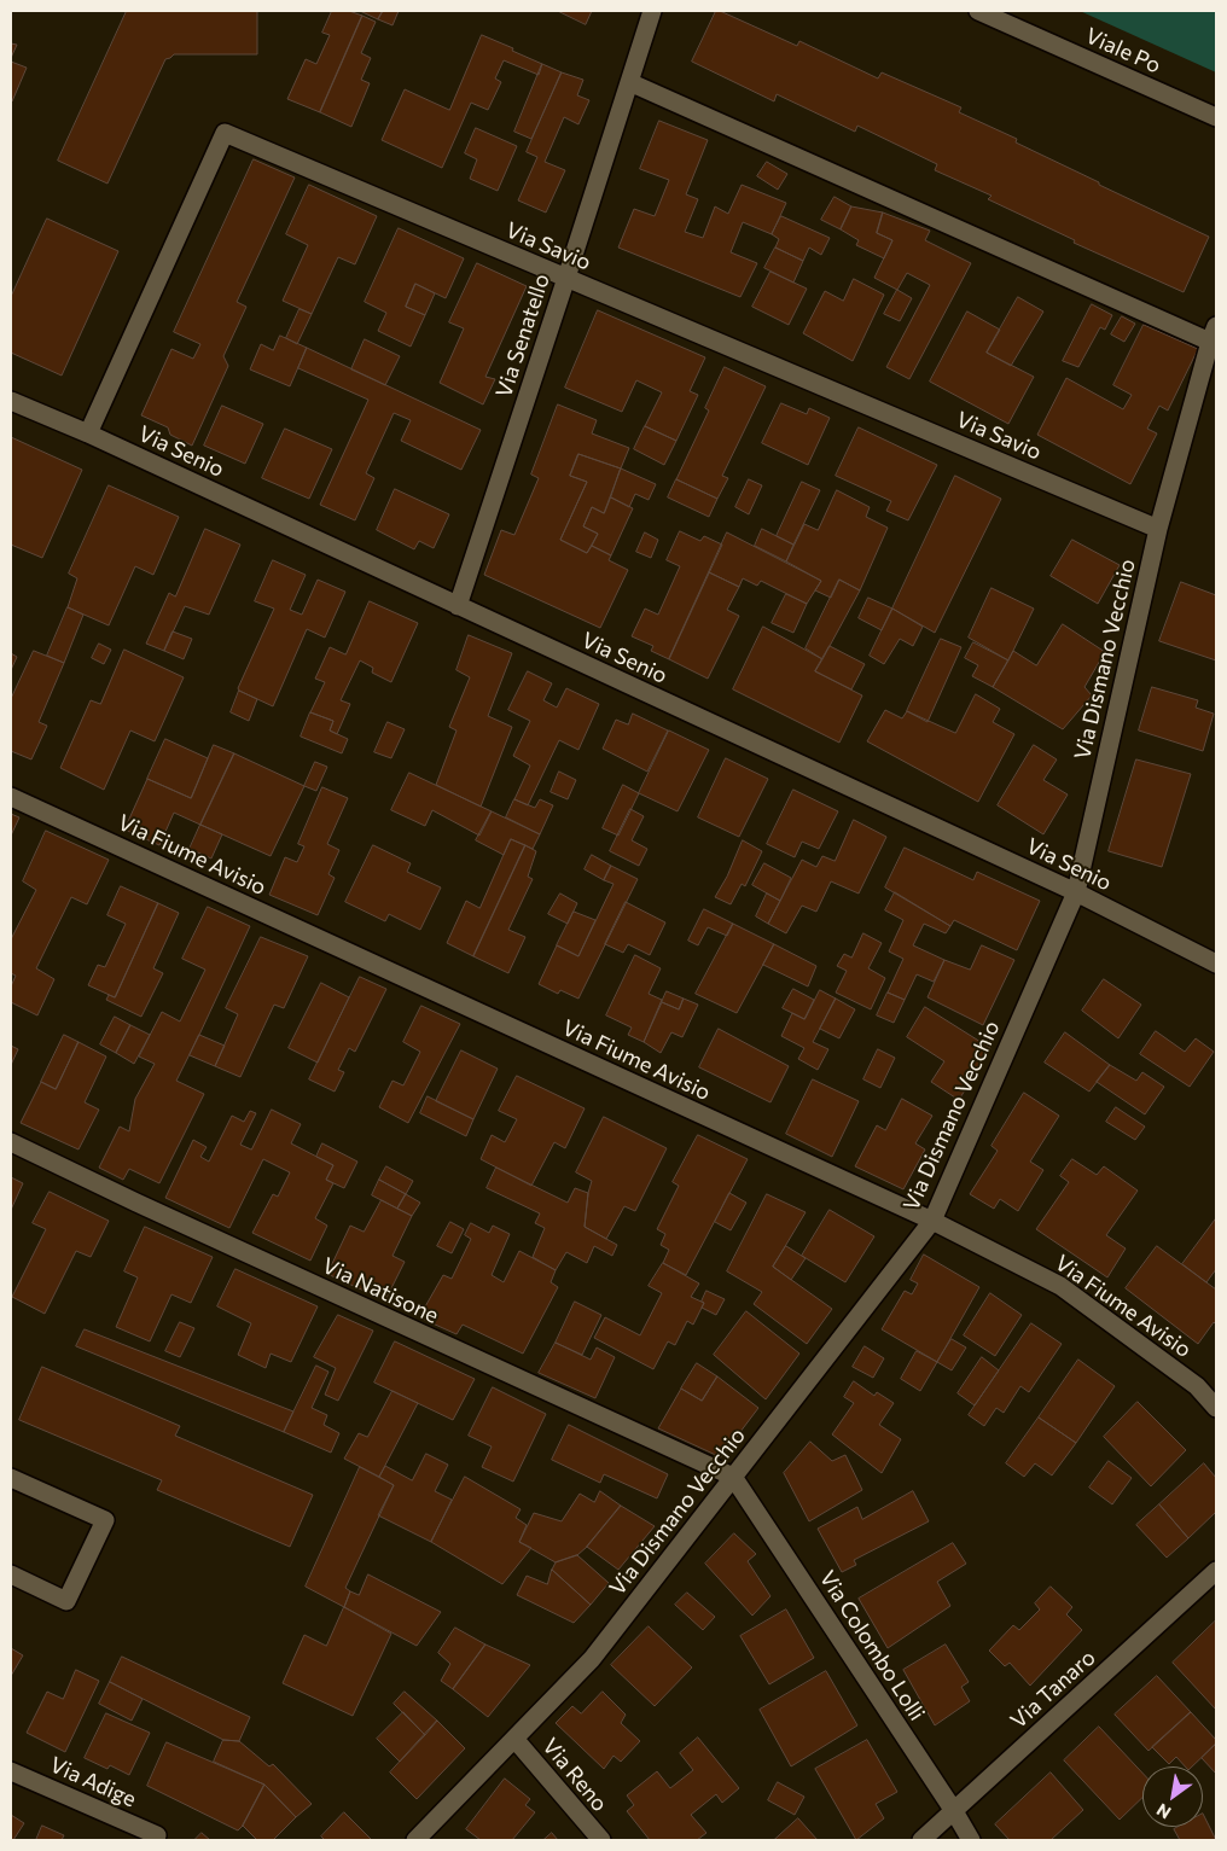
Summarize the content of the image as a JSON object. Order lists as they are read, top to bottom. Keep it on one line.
{"streets":{"street":["Viale Po","Via Savio","Via Senatello","Via Senio","Via Dismano Vecchio","Via Fiume Avisio","Via Natisone","Via Colombo Lolli","Via Tanaro","Via Reno","Via Adige"]},"crossings":[["Via Savio","Via Senatello"],["Via Savio","Via Senio"],["Via Savio","Via Dismano Vecchio"],["Via Senatello","Via Senio"],["Via Senio","Via Dismano Vecchio"],["Via Dismano Vecchio","Via Fiume Avisio"],["Via Dismano Vecchio","Via Natisone"],["Via Dismano Vecchio","Via Colombo Lolli"],["Via Dismano Vecchio","Via Reno"],["Via Natisone","Via Colombo Lolli"],["Via Colombo Lolli","Via Tanaro"]],"north":"bottom left"}
